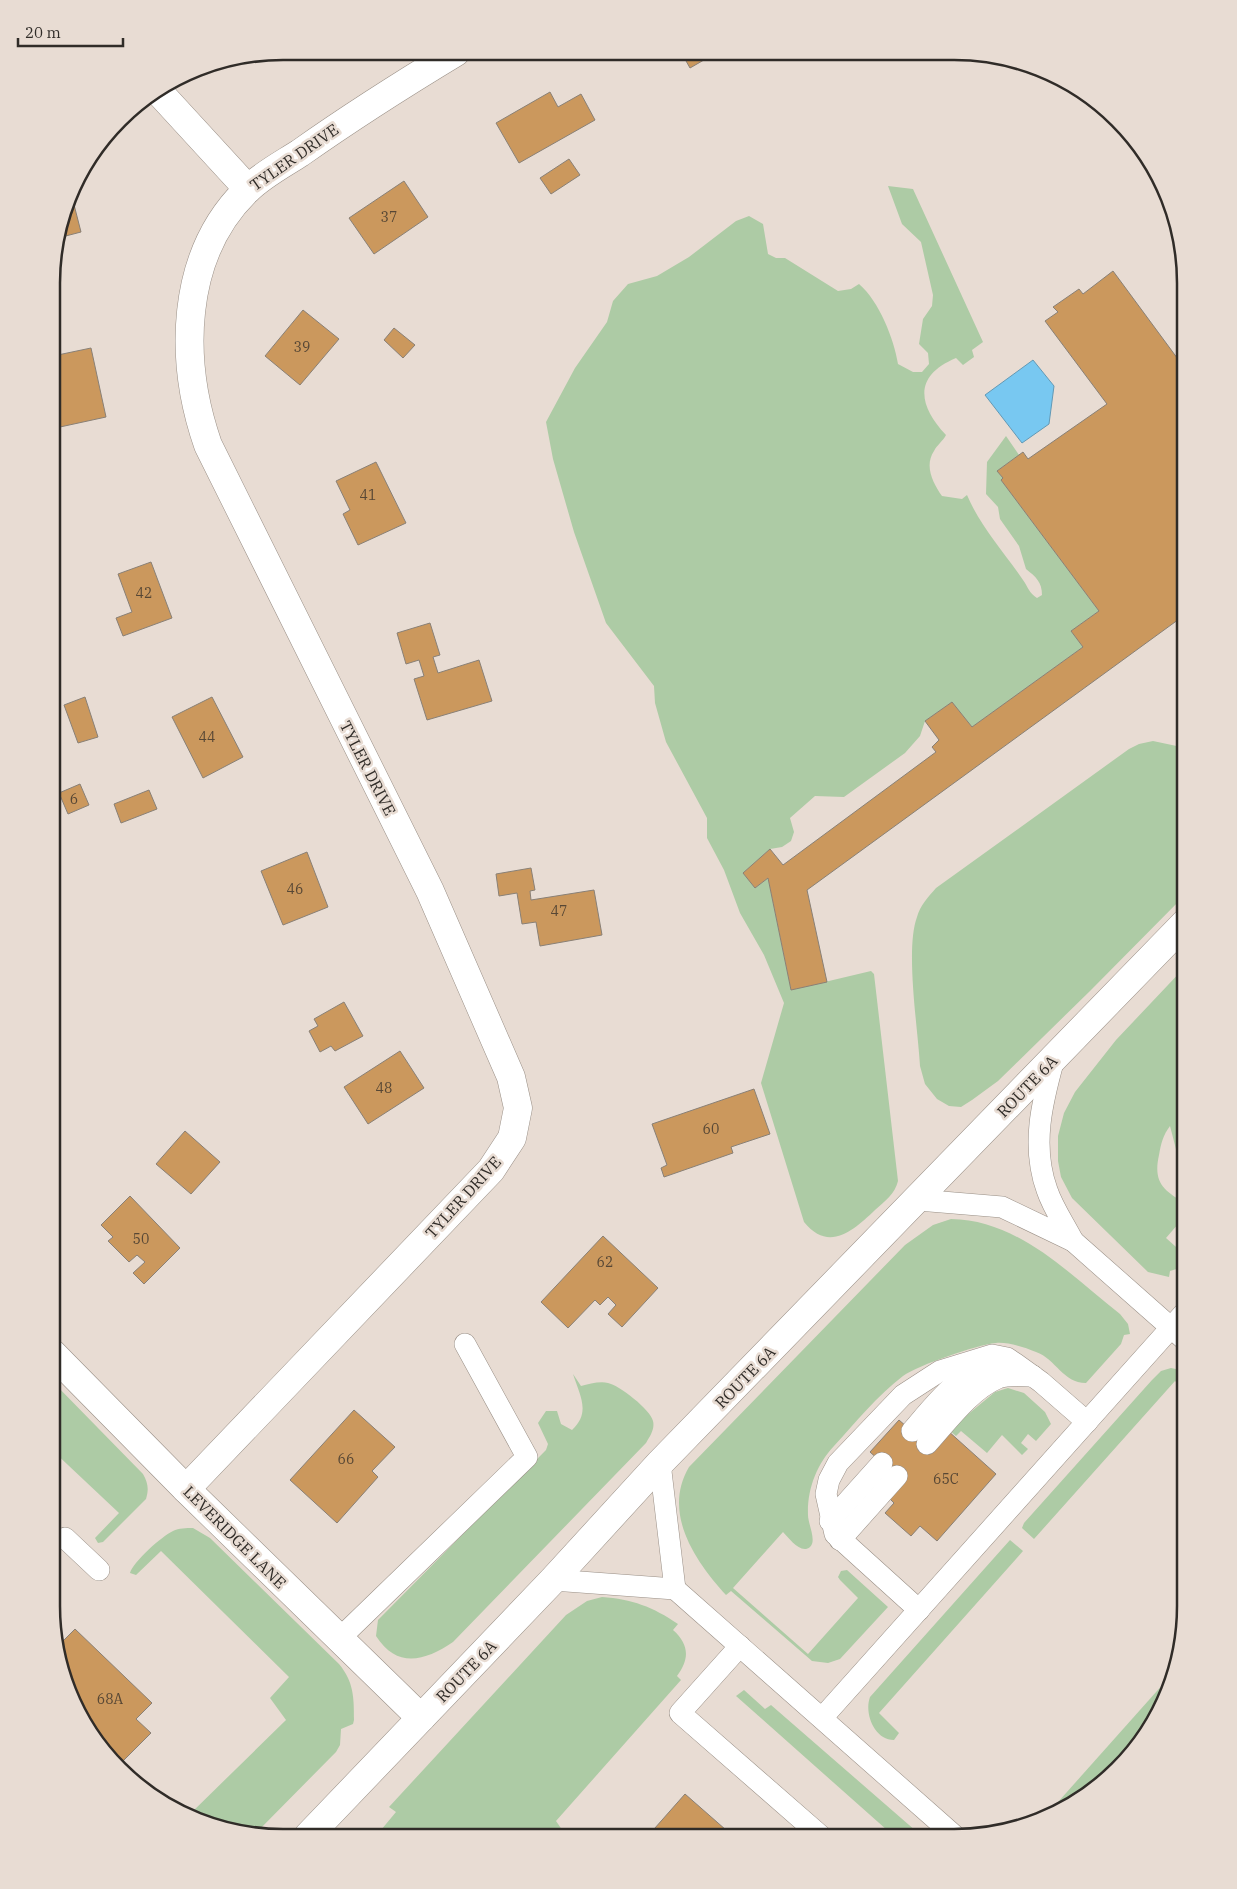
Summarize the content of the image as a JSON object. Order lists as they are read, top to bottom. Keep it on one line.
{"streets":{"street":["TYLER DRIVE","ROUTE 6A","LEVERIDGE LANE"]},"crossings":[["TYLER DRIVE","LEVERIDGE LANE"],["ROUTE 6A","LEVERIDGE LANE"]],"house_numbers":["37","39","41","42","44","6","46","47","48","60","50","62","66","65C","68A"],"scale_bar":"20 m"}
